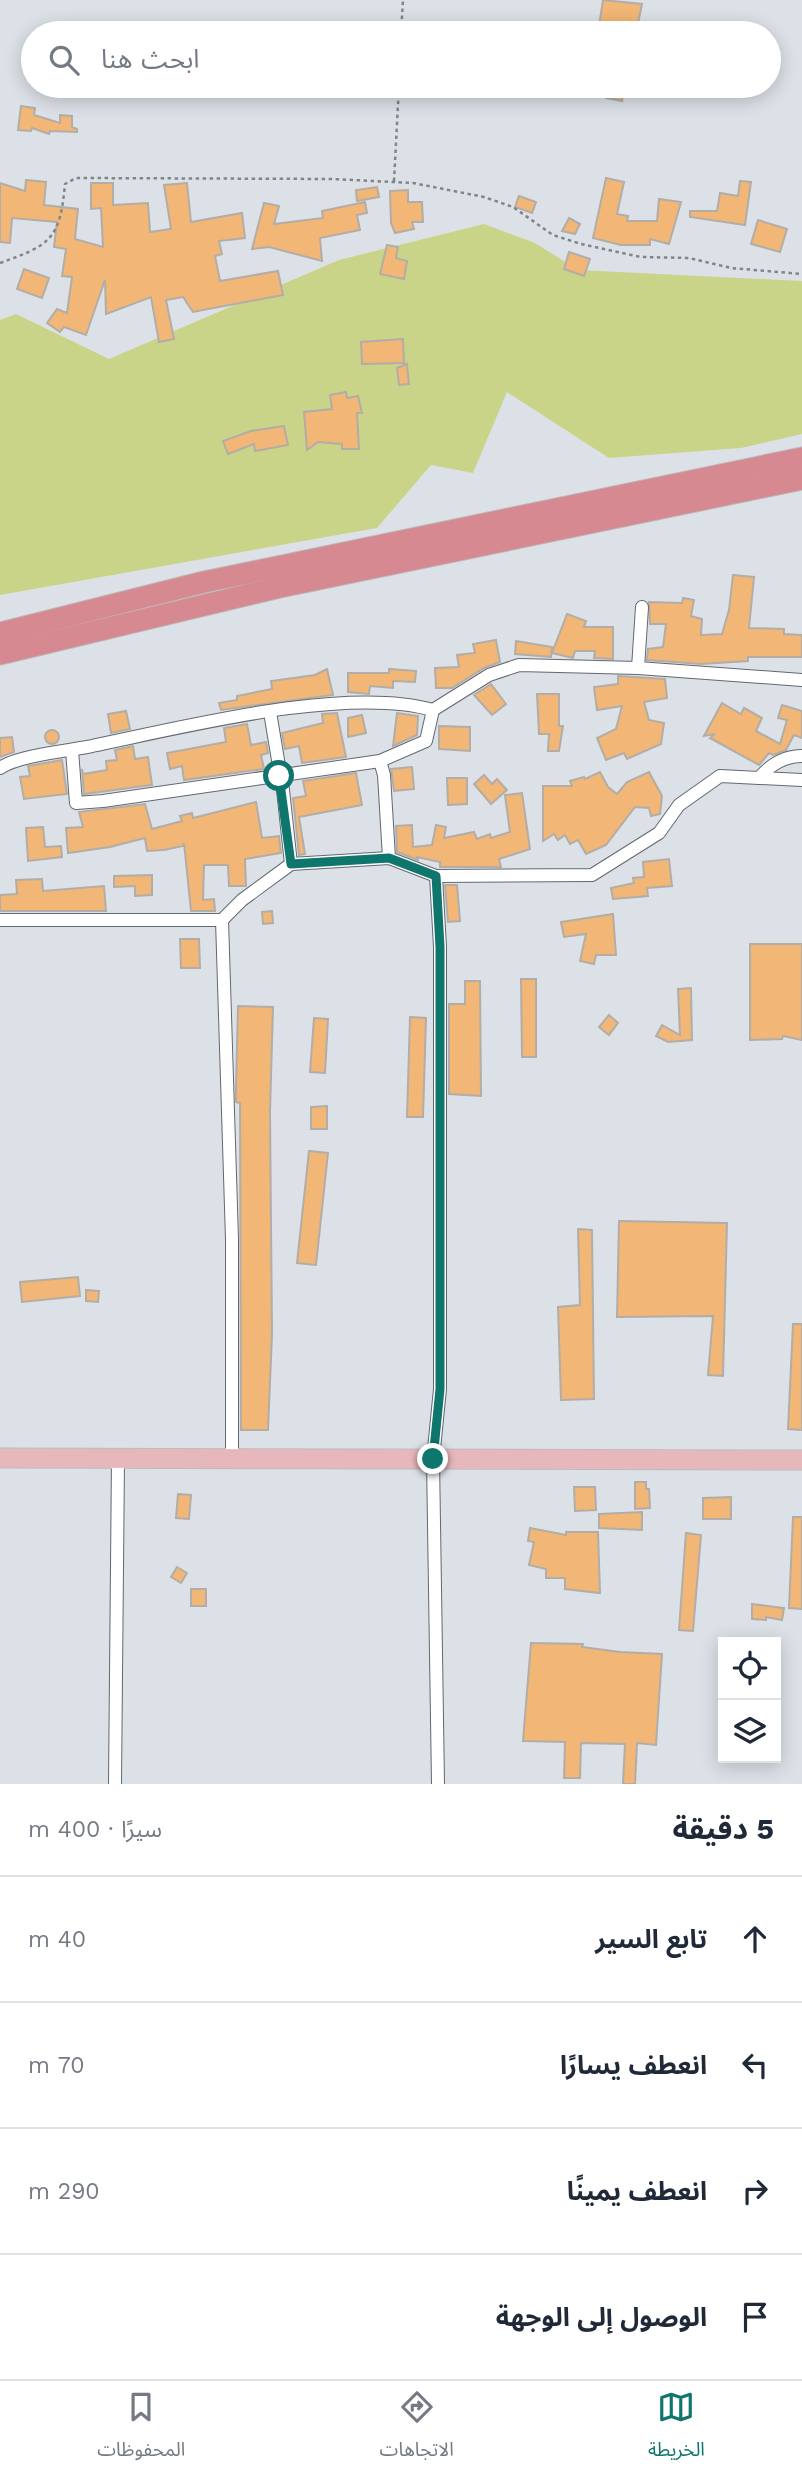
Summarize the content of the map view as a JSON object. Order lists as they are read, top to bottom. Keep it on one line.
{"page":{"search":"ابحث هنا","heading":["5 دقيقة","سيرًا · 400 m"],"list":[["تابع السير","40 m"],["انعطف يسارًا","70 m"],["انعطف يمينًا","290 m"],"الوصول إلى الوجهة"],"nav":["الخريطة","الاتجاهات","المحفوظات"]}}
